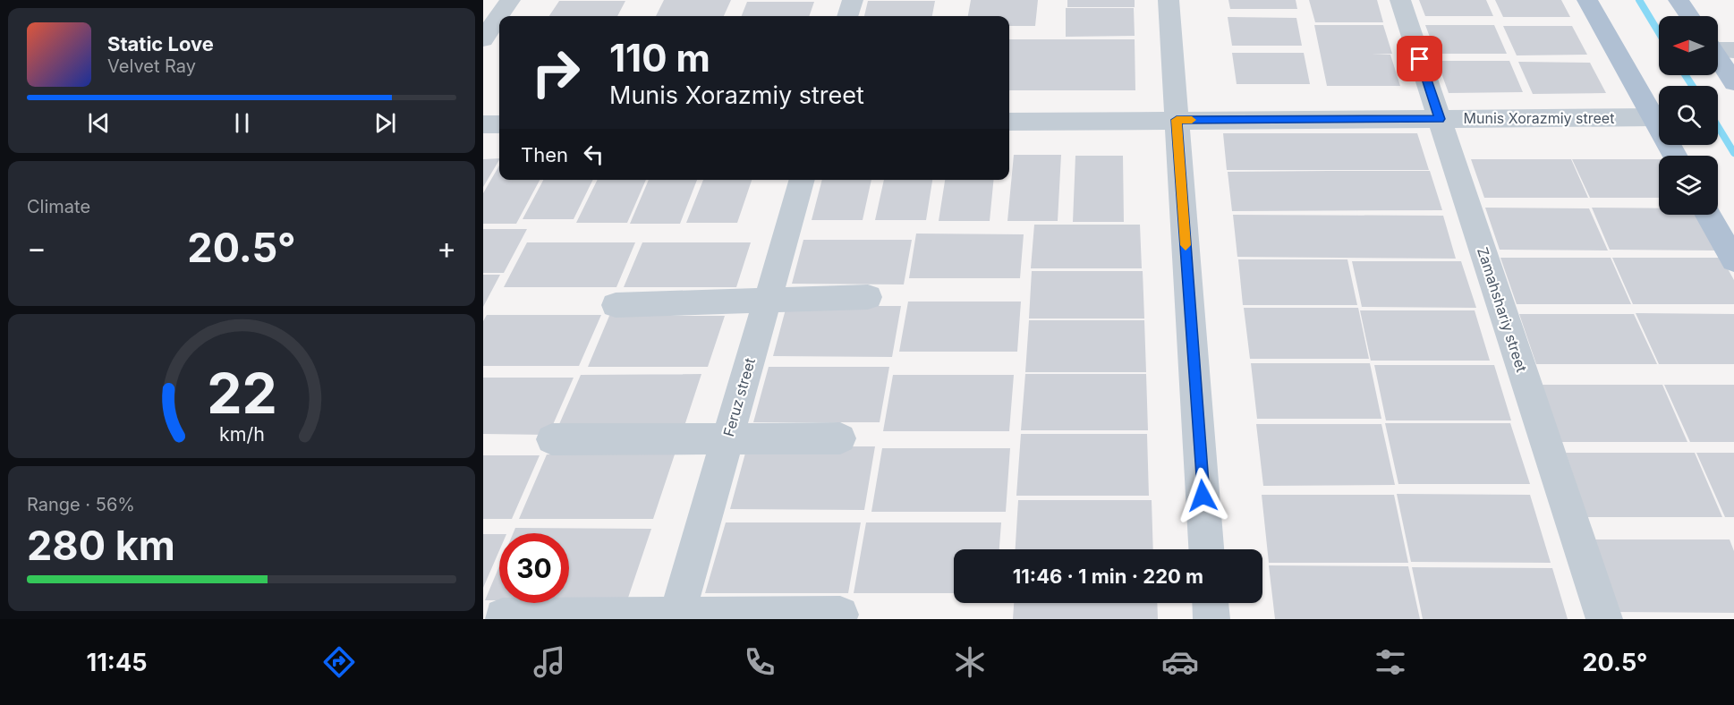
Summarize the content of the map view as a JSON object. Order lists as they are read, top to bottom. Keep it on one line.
{"streets":{"street":["Munis Xorazmiy street","Zamahshariy street","Feruz street"]},"crossings":[["Munis Xorazmiy street","Zamahshariy street"]],"north":"left","page":{"turn":["110 m","Munis Xorazmiy street"],"song":["Static Love","Velvet Ray"],"then":"Then","tile":["Climate",["Range · 56%","280 km"]],"heat":["−","20.5°","+"],"limit":"30","trip":"11:46 · 1 min · 220 m","tabs":["11:45","20.5°"],"gauge":["22","km/h"]}}
